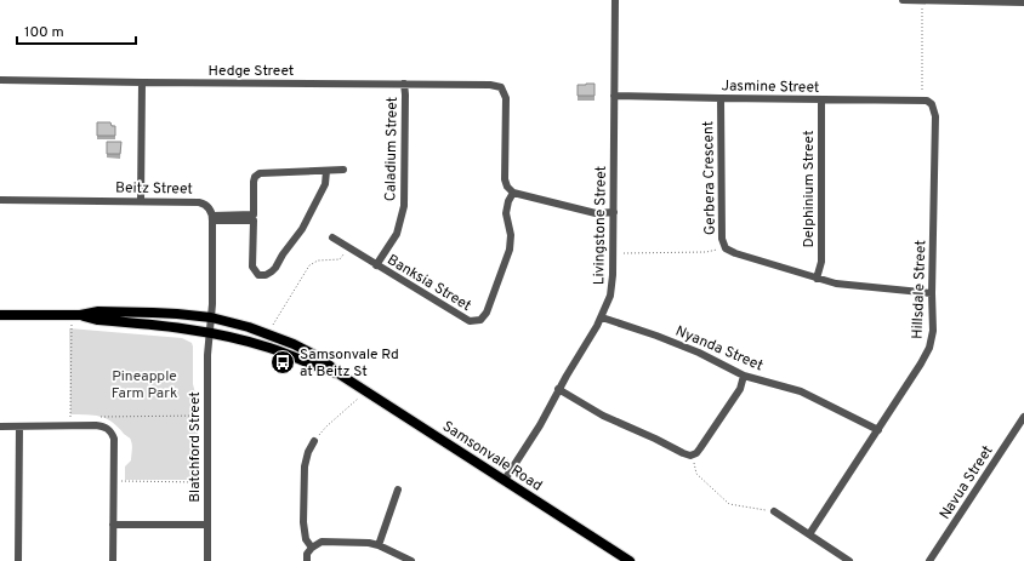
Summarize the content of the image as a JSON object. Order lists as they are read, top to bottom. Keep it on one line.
{"streets":{"main road":["Samsonvale Road"],"street":["Hedge Street","Jasmine Street","Caladium Street","Gerbera Crescent","Beitz Street","Delphinium Street","Livingstone Street","Banksia Street","Hillsdale Street","Nyanda Street","Blatchford Street","Navua Street"]},"crossings":[["Hedge Street","Caladium Street"],["Hedge Street","Banksia Street"],["Jasmine Street","Gerbera Crescent"],["Jasmine Street","Delphinium Street"],["Jasmine Street","Livingstone Street"],["Jasmine Street","Hillsdale Street"],["Caladium Street","Banksia Street"],["Gerbera Crescent","Delphinium Street"],["Gerbera Crescent","Hillsdale Street"],["Livingstone Street","Nyanda Street"],["Livingstone Street","Samsonvale Road"],["Hillsdale Street","Nyanda Street"],["Blatchford Street","Samsonvale Road"]],"parks":["Pineapple Farm Park"],"places":{"bus stop":["Samsonvale Rd at Beitz St"]},"scale_bar":"100 m"}
